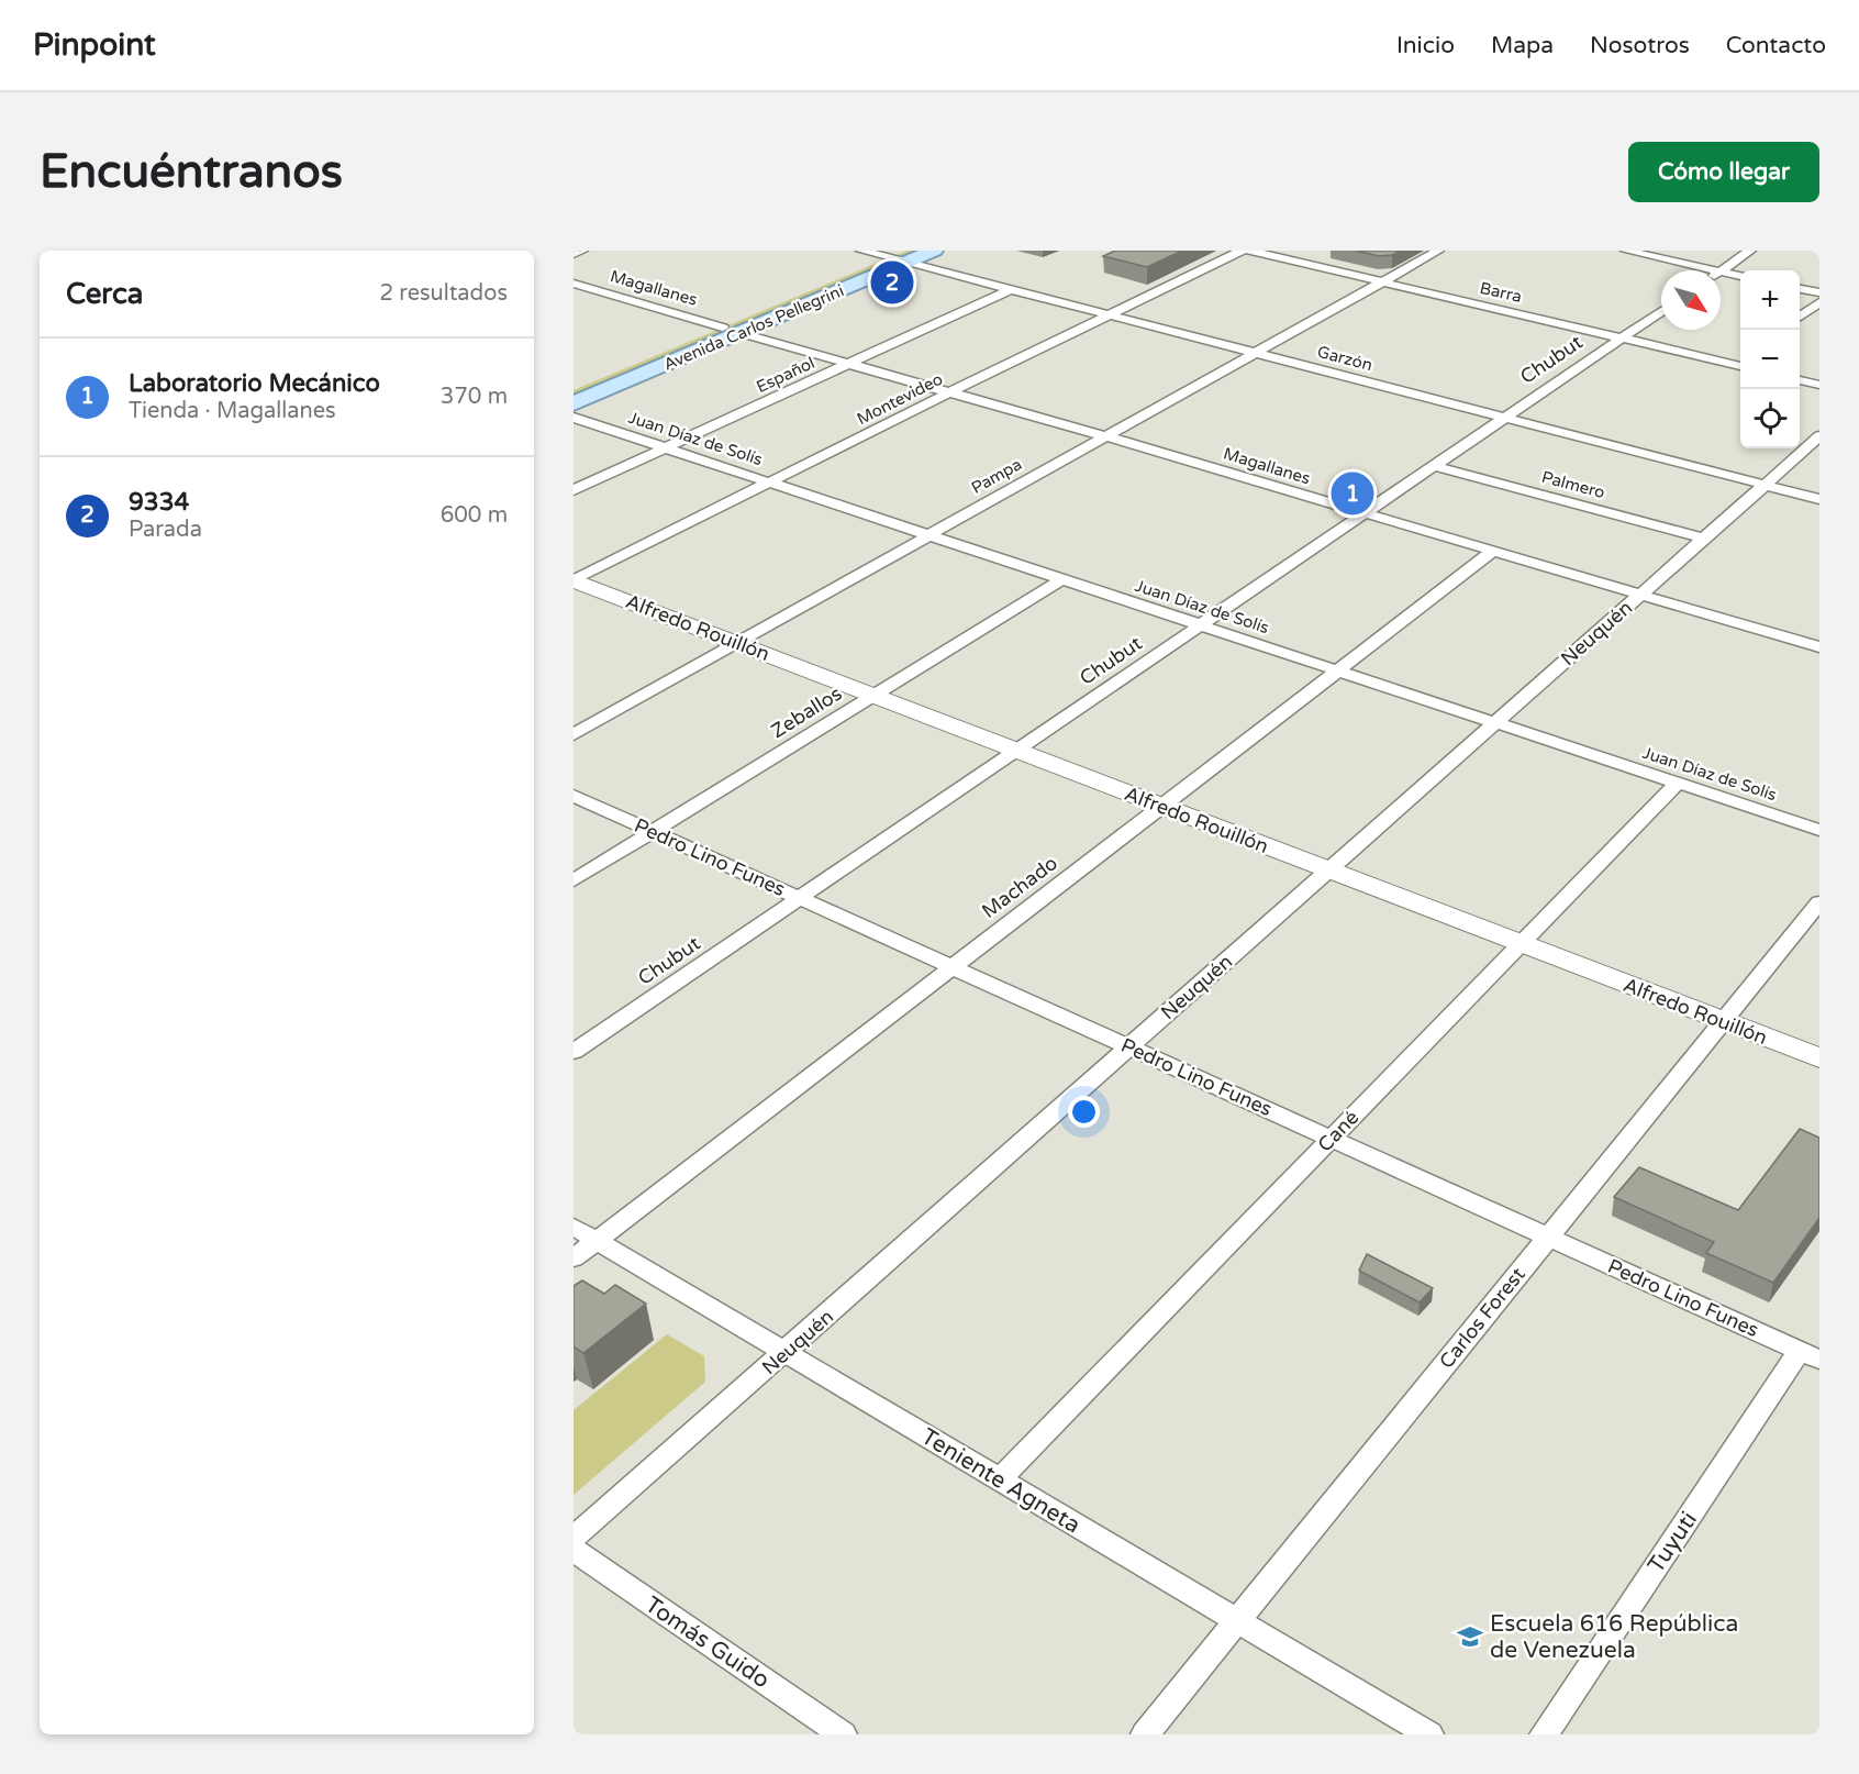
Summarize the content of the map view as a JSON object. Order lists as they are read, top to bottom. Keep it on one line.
{"streets":{"main road":["Avenida Carlos Pellegrini"],"street":["Magallanes","Barra","Garzón","Chubut","Español","Montevideo","Juan Díaz de Solís","Pampa","Palmero","Alfredo Rouillón","Neuquén","Zeballos","Pedro Lino Funes","Machado","Cané","Carlos Forest","Teniente Agneta","Tuyuti","Tomás Guido"]},"crossings":[["Magallanes","Avenida Carlos Pellegrini"],["Magallanes","Chubut"],["Magallanes","Español"],["Magallanes","Montevideo"],["Magallanes","Pampa"],["Magallanes","Neuquén"],["Magallanes","Machado"],["Barra","Chubut"],["Barra","Pampa"],["Avenida Carlos Pellegrini","Garzón"],["Garzón","Chubut"],["Garzón","Español"],["Garzón","Montevideo"],["Garzón","Pampa"],["Garzón","Neuquén"],["Chubut","Juan Díaz de Solís"],["Chubut","Palmero"],["Chubut","Alfredo Rouillón"],["Chubut","Pedro Lino Funes"],["Español","Juan Díaz de Solís"],["Montevideo","Juan Díaz de Solís"],["Montevideo","Alfredo Rouillón"],["Juan Díaz de Solís","Pampa"],["Juan Díaz de Solís","Neuquén"],["Juan Díaz de Solís","Zeballos"],["Juan Díaz de Solís","Machado"],["Juan Díaz de Solís","Cané"],["Pampa","Alfredo Rouillón"],["Palmero","Neuquén"],["Alfredo Rouillón","Neuquén"],["Alfredo Rouillón","Zeballos"],["Alfredo Rouillón","Machado"],["Alfredo Rouillón","Cané"],["Alfredo Rouillón","Carlos Forest"],["Neuquén","Pedro Lino Funes"],["Neuquén","Teniente Agneta"],["Zeballos","Pedro Lino Funes"],["Pedro Lino Funes","Machado"],["Pedro Lino Funes","Cané"],["Pedro Lino Funes","Carlos Forest"],["Pedro Lino Funes","Tuyuti"],["Machado","Teniente Agneta"],["Cané","Teniente Agneta"],["Carlos Forest","Teniente Agneta"]],"places":{"school or university":["Escuela 616 República de Venezuela"]},"north":"bottom right","page":{"header":"Pinpoint","nav":["Inicio","Mapa","Nosotros","Contacto"],"buttons":"Cómo llegar","title":"Encuéntranos","heading":["Cerca","2 resultados"],"pins":["2","1"],"map_buttons":["+","−"],"list":[{"mark":"1","name":"Laboratorio Mecánico","note":"Tienda · Magallanes","value":"370 m"},{"mark":"2","name":"9334","note":"Parada","value":"600 m"}]}}
